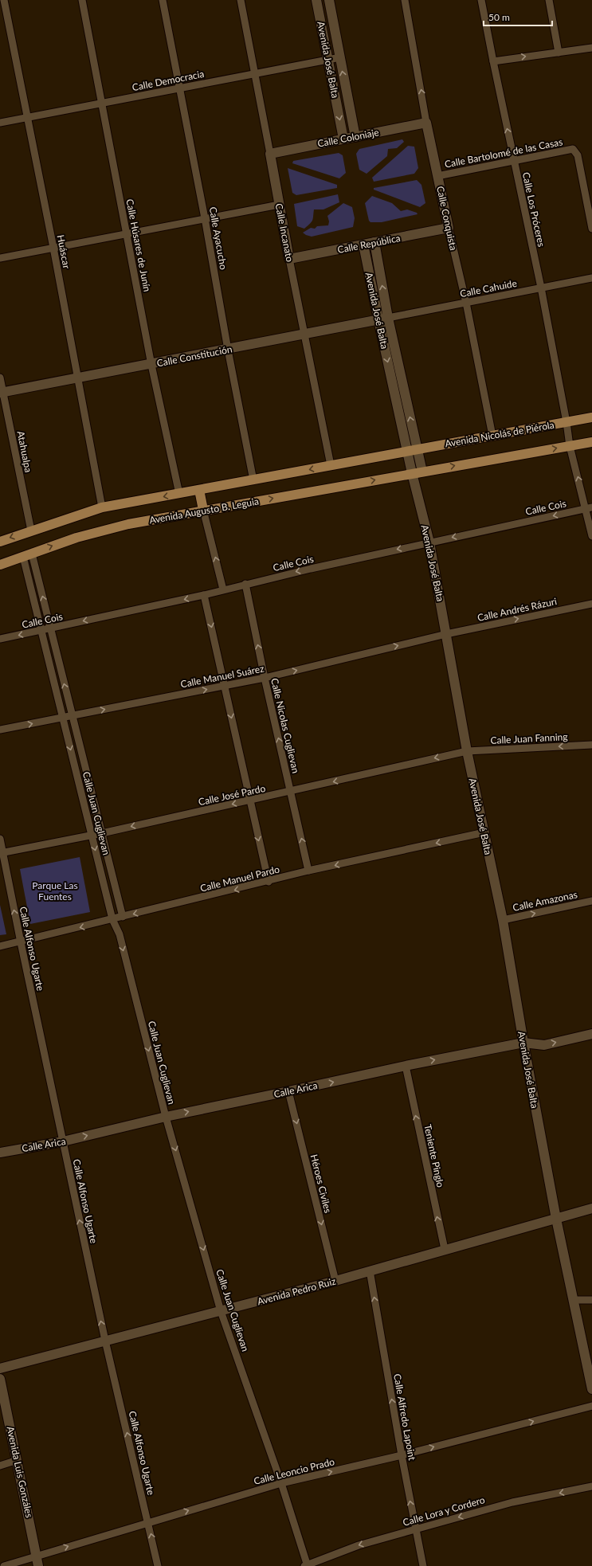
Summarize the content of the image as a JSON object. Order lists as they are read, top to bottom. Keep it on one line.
{"streets":{"main road":["Avenida Nicolás de Piérola","Avenida Augusto B. Leguia"],"street":["Avenida José Balta","Calle Democracia","Calle Coloniaje","Calle Bartolomé de las Casas","Calle Los Próceres","Calle Conquista","Calle Incanato","Calle Ayacucho","Calle República","Calle Húsares de Junín","Huáscar","Calle Cahuide","Calle Constitución","Atahualpa","Calle Cois","Calle Andrés Rázuri","Calle Manuel Suárez","Calle Nicolas Cuglievan","Calle Juan Fanning","Calle José Pardo","Calle Juan Cuglievan","Calle Manuel Pardo","Calle Amazonas","Calle Alfonso Ugarte","Calle Arica","Teniente Pinglo","Héroes Civiles","Avenida Pedro Ruiz","Calle Alfredo Lapoint","Calle Leoncio Prado","Avenida Luis Gonzáles","Calle Lora y Cordero"]},"crossings":[["Avenida José Balta","Calle Democracia"],["Avenida José Balta","Calle Coloniaje"],["Avenida José Balta","Calle República"],["Avenida José Balta","Calle Cahuide"],["Avenida José Balta","Calle Constitución"],["Avenida José Balta","Avenida Nicolás de Piérola"],["Avenida José Balta","Calle Cois"],["Avenida José Balta","Avenida Augusto B. Leguia"],["Avenida José Balta","Calle Andrés Rázuri"],["Avenida José Balta","Calle Manuel Suárez"],["Avenida José Balta","Calle Juan Fanning"],["Avenida José Balta","Calle José Pardo"],["Avenida José Balta","Calle Manuel Pardo"],["Avenida José Balta","Calle Amazonas"],["Avenida José Balta","Calle Arica"],["Avenida José Balta","Avenida Pedro Ruiz"],["Calle Democracia","Calle Incanato"],["Calle Democracia","Calle Ayacucho"],["Calle Democracia","Calle Húsares de Junín"],["Calle Democracia","Huáscar"],["Calle Coloniaje","Calle Conquista"],["Calle Coloniaje","Calle Incanato"],["Calle Bartolomé de las Casas","Calle Los Próceres"],["Calle Bartolomé de las Casas","Calle Conquista"],["Calle Los Próceres","Calle Cahuide"],["Calle Los Próceres","Avenida Nicolás de Piérola"],["Calle Los Próceres","Calle Cois"],["Calle Conquista","Calle República"],["Calle Conquista","Calle Cahuide"],["Calle Conquista","Avenida Nicolás de Piérola"],["Calle Incanato","Calle República"],["Calle Incanato","Calle Constitución"],["Calle Ayacucho","Calle Constitución"],["Calle Húsares de Junín","Calle Constitución"],["Huáscar","Calle Constitución"],["Calle Cahuide","Calle Constitución"],["Calle Constitución","Atahualpa"],["Calle Cois","Calle Nicolas Cuglievan"],["Calle Cois","Calle Juan Cuglievan"],["Avenida Augusto B. Leguia","Calle Juan Cuglievan"],["Calle Andrés Rázuri","Calle Manuel Suárez"],["Calle Manuel Suárez","Calle Nicolas Cuglievan"],["Calle Manuel Suárez","Calle Juan Cuglievan"],["Calle Nicolas Cuglievan","Calle José Pardo"],["Calle Nicolas Cuglievan","Calle Manuel Pardo"],["Calle Juan Fanning","Calle José Pardo"],["Calle José Pardo","Calle Juan Cuglievan"],["Calle José Pardo","Calle Alfonso Ugarte"],["Calle Juan Cuglievan","Calle Manuel Pardo"],["Calle Juan Cuglievan","Calle Arica"],["Calle Juan Cuglievan","Avenida Pedro Ruiz"],["Calle Juan Cuglievan","Calle Leoncio Prado"],["Calle Juan Cuglievan","Calle Lora y Cordero"],["Calle Manuel Pardo","Calle Alfonso Ugarte"],["Calle Alfonso Ugarte","Calle Arica"],["Calle Alfonso Ugarte","Avenida Pedro Ruiz"],["Calle Alfonso Ugarte","Calle Leoncio Prado"],["Calle Arica","Teniente Pinglo"],["Calle Arica","Héroes Civiles"],["Teniente Pinglo","Avenida Pedro Ruiz"],["Héroes Civiles","Avenida Pedro Ruiz"],["Avenida Pedro Ruiz","Calle Alfredo Lapoint"],["Calle Alfredo Lapoint","Calle Leoncio Prado"],["Calle Alfredo Lapoint","Calle Lora y Cordero"],["Calle Leoncio Prado","Avenida Luis Gonzáles"]],"one_way":["Calle Cois","Calle Andrés Rázuri","Calle Manuel Suárez","Calle Juan Fanning","Calle José Pardo","Calle Manuel Pardo","Calle Amazonas","Calle Alfonso Ugarte","Calle Arica","Teniente Pinglo","Héroes Civiles","Calle Alfredo Lapoint","Calle Leoncio Prado","Calle Lora y Cordero"],"parks":["Parque Las Fuentes"],"scale_bar":"50 m"}
